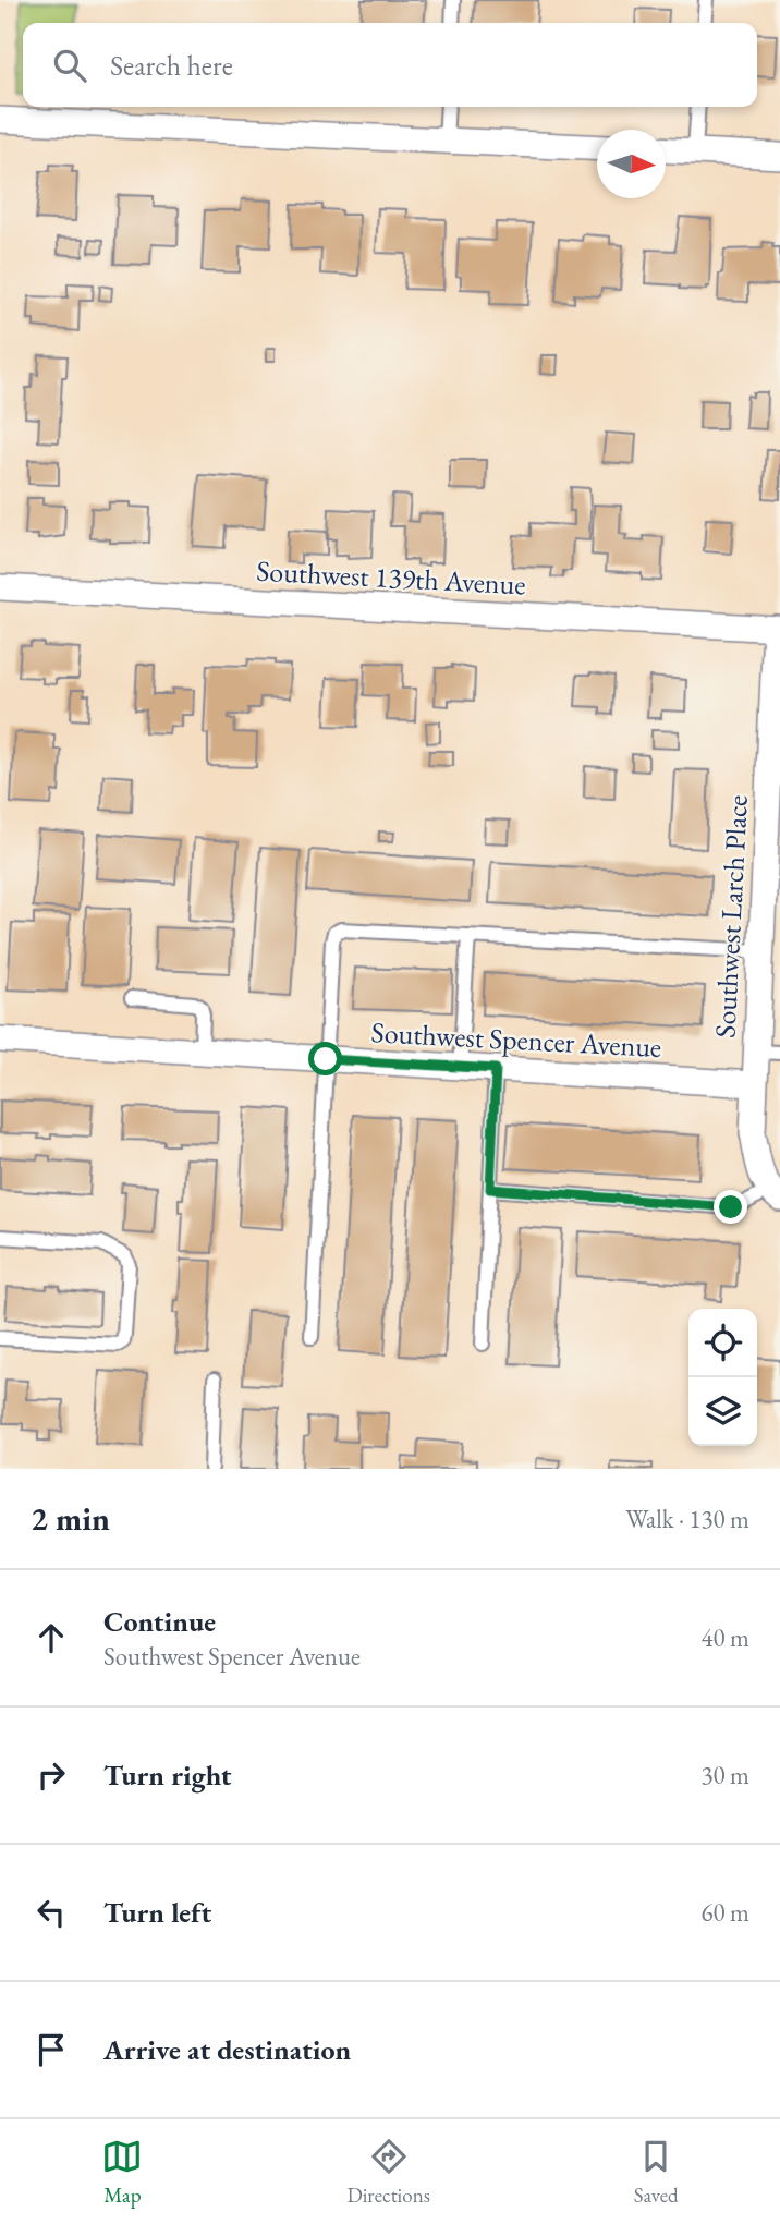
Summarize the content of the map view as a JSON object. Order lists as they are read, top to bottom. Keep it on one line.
{"streets":{"street":["Southwest 139th Avenue","Southwest Larch Place","Southwest Spencer Avenue"]},"crossings":[["Southwest 139th Avenue","Southwest Larch Place"],["Southwest Larch Place","Southwest Spencer Avenue"]],"north":"right","page":{"search":"Search here","heading":["2 min","Walk · 130 m"],"list":[["Continue","Southwest Spencer Avenue","40 m"],["Turn right","30 m"],["Turn left","60 m"],"Arrive at destination"],"nav":["Map","Directions","Saved"]}}
